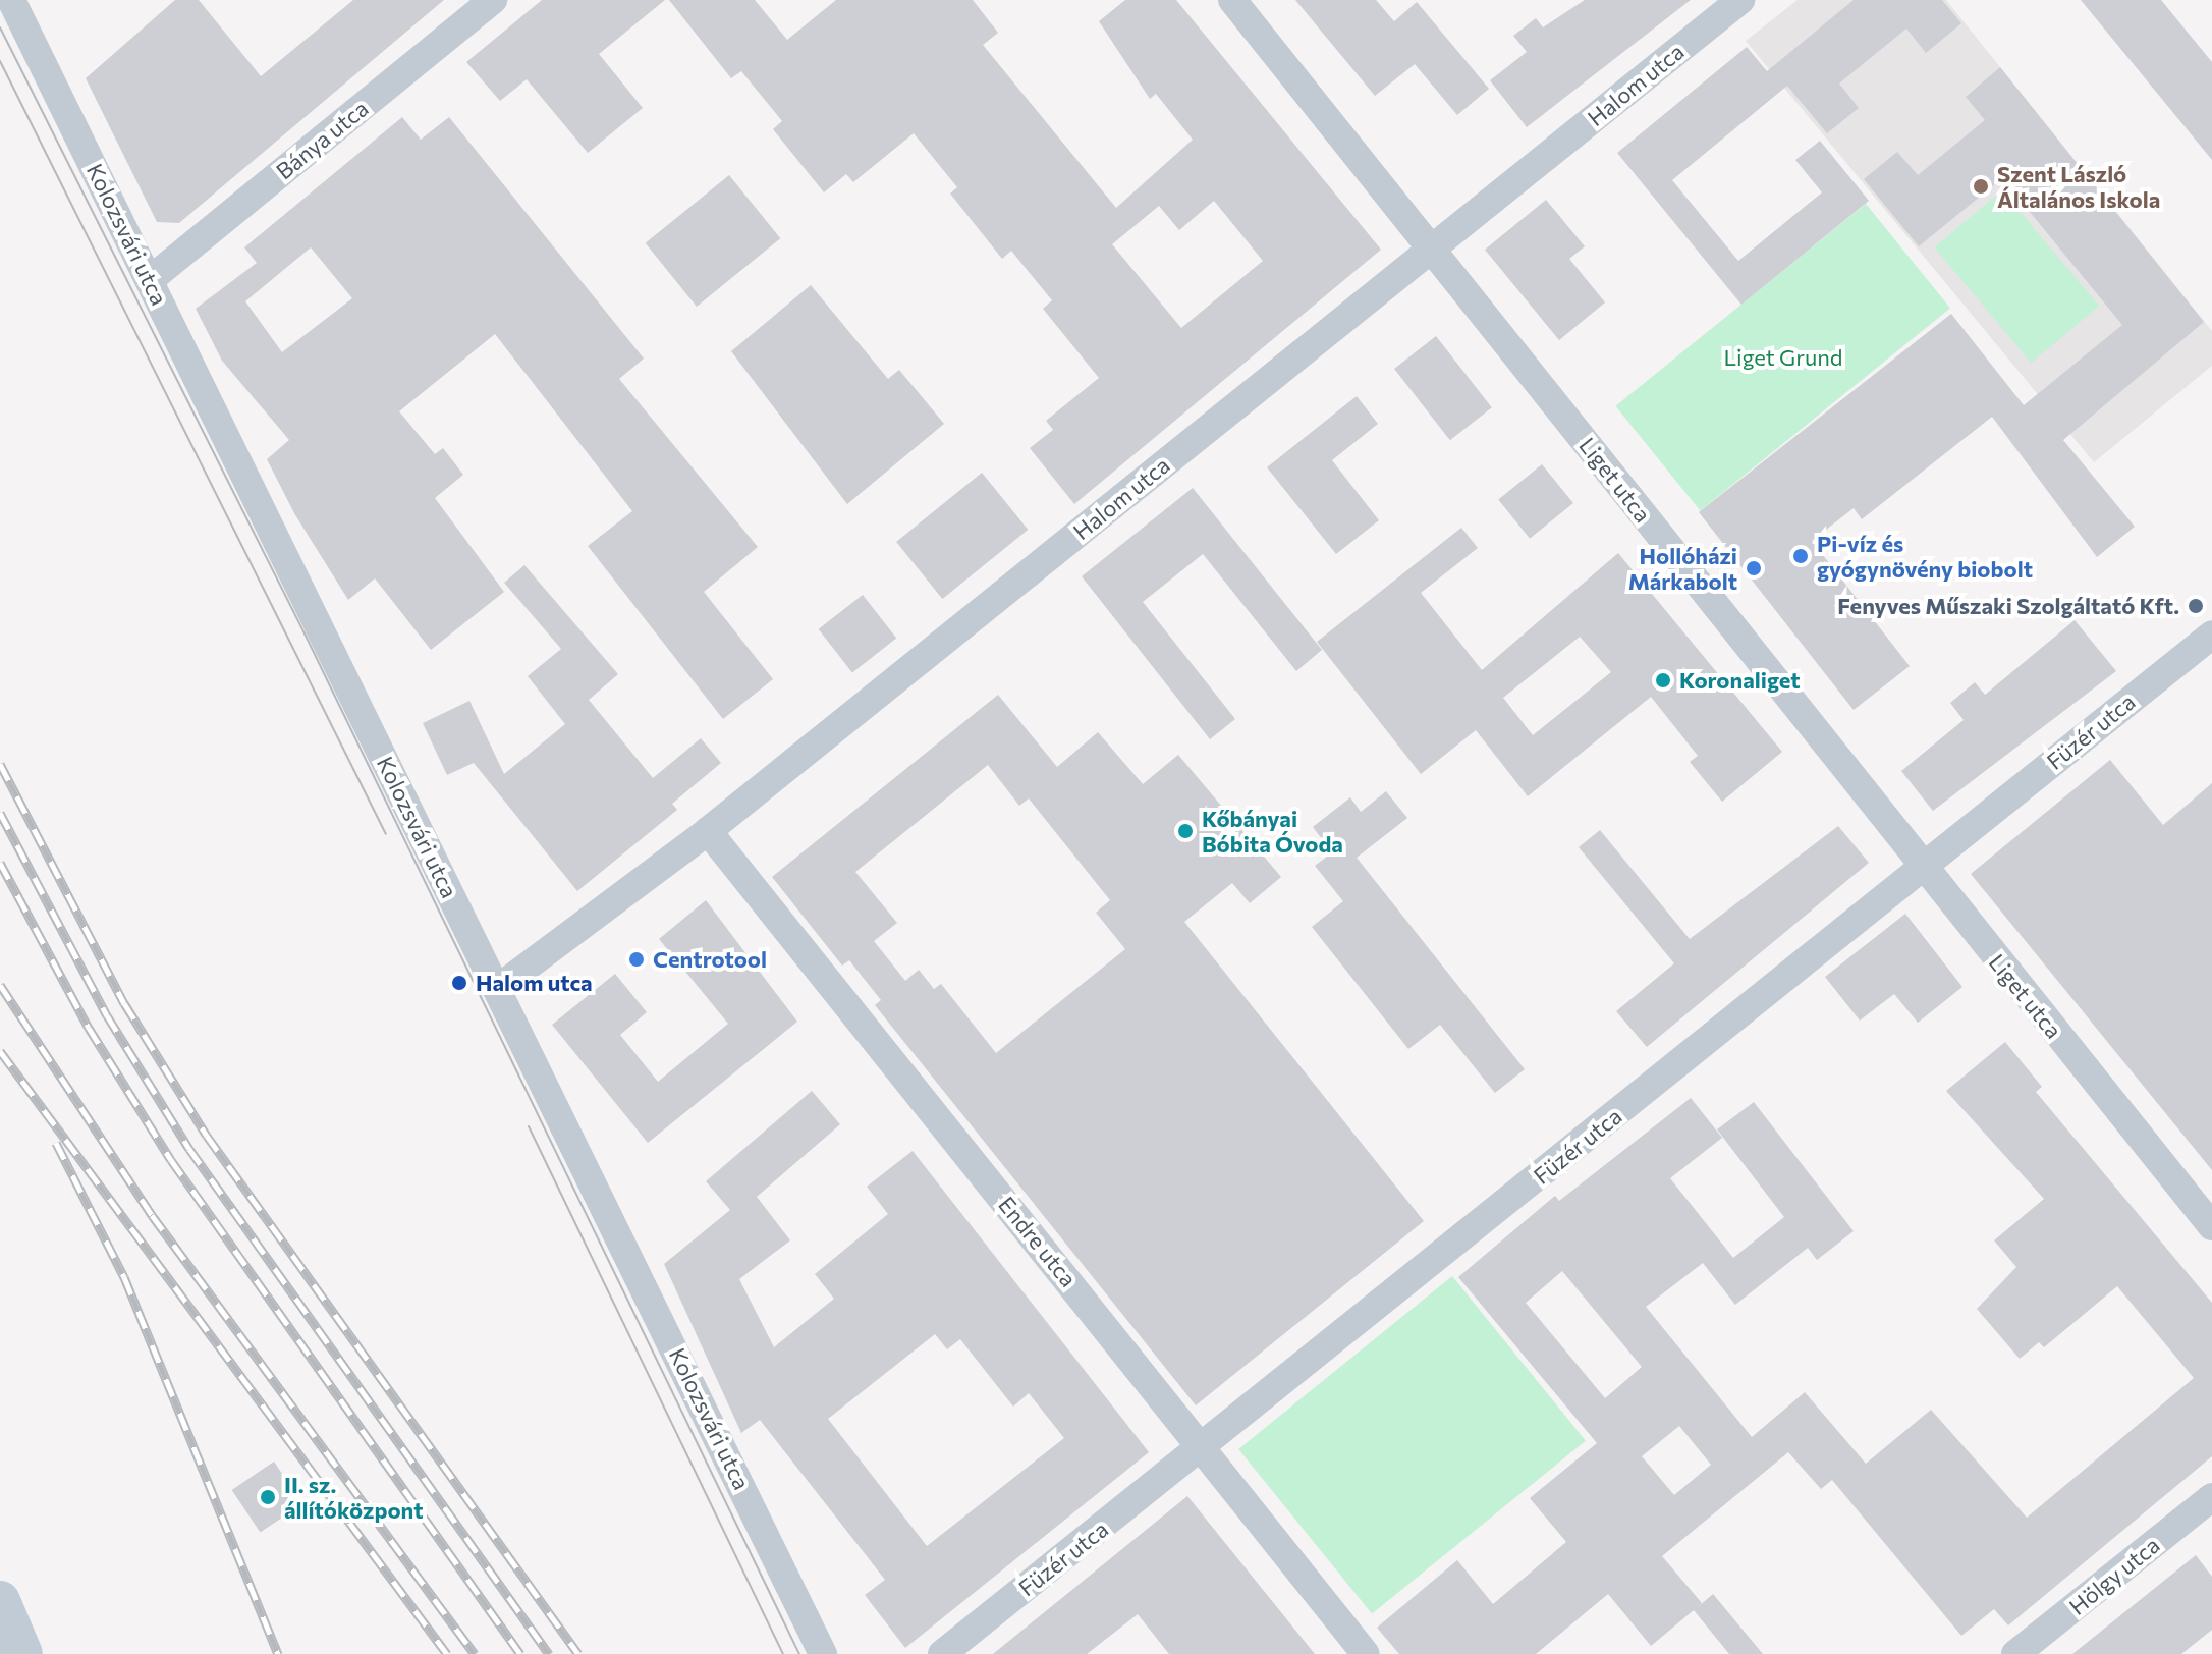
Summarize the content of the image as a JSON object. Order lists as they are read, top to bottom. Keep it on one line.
{"streets":{"street":["Halom utca","Bánya utca","Kolozsvári utca","Liget utca","Füzér utca","Endre utca","Hölgy utca"]},"crossings":[["Halom utca","Kolozsvári utca"],["Halom utca","Liget utca"],["Halom utca","Endre utca"],["Bánya utca","Kolozsvári utca"],["Liget utca","Füzér utca"],["Füzér utca","Endre utca"]],"parks":["Liget Grund"],"places":["Szent László Általános Iskola","Pi-víz és gyógynövény biobolt","Hollóházi Márkabolt","Fenyves Műszaki Szolgáltató Kft.","Koronaliget","Kőbányai Bóbita Óvoda","Centrotool","Halom utca","II. sz. állítóközpont"]}
